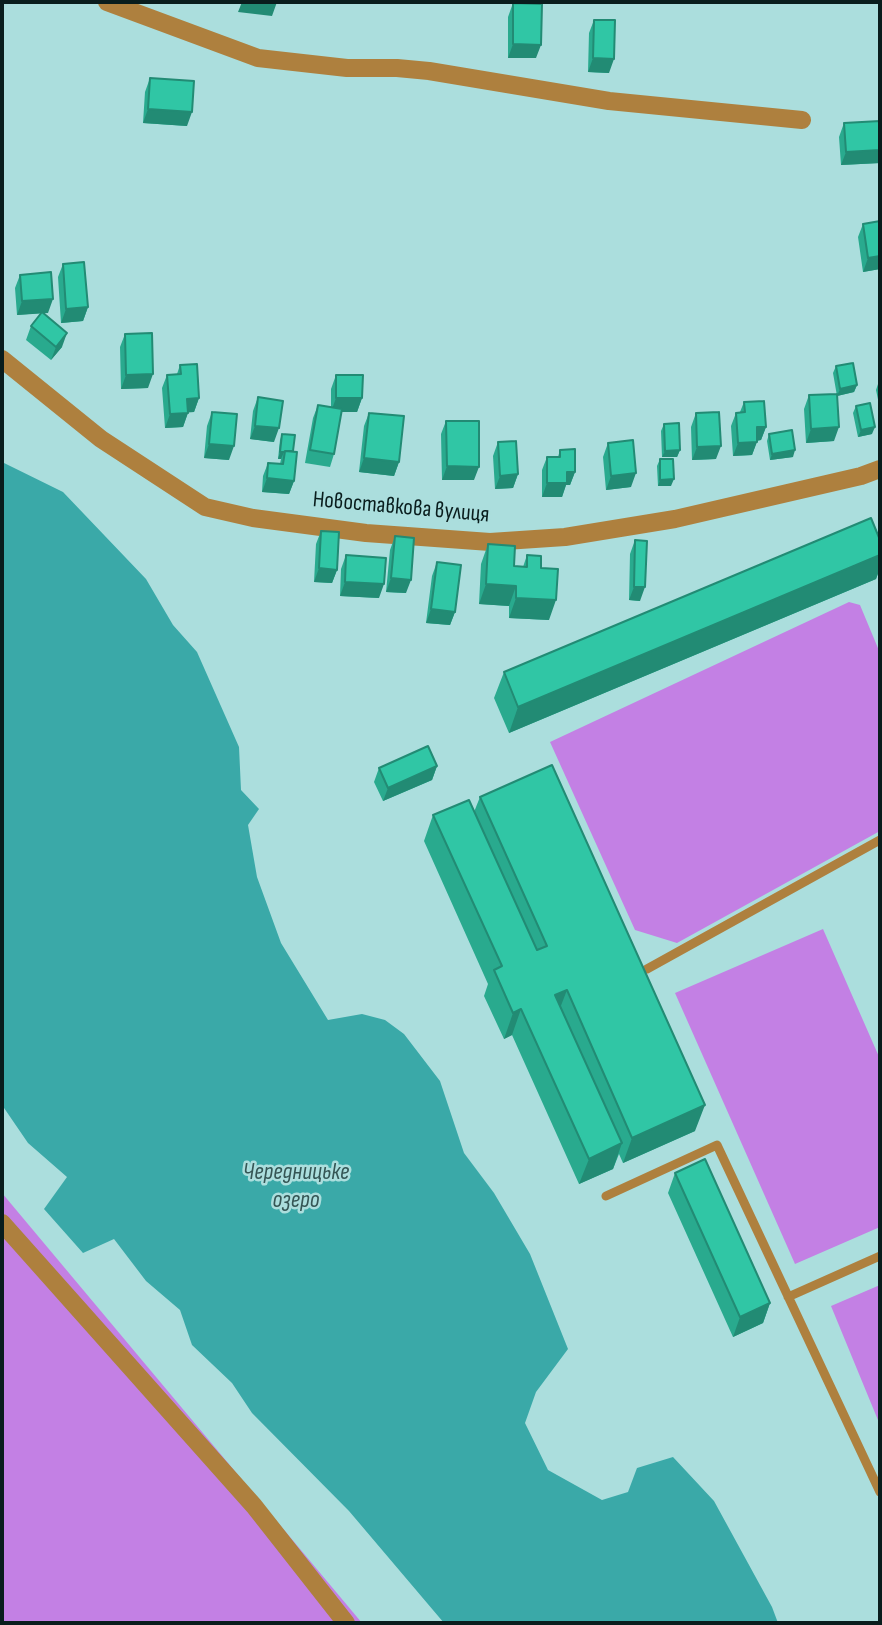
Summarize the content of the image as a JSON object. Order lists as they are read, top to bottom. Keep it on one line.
{"streets":{"street":["Новоставкова вулиця"]},"water":["Чередницьке озеро"]}
